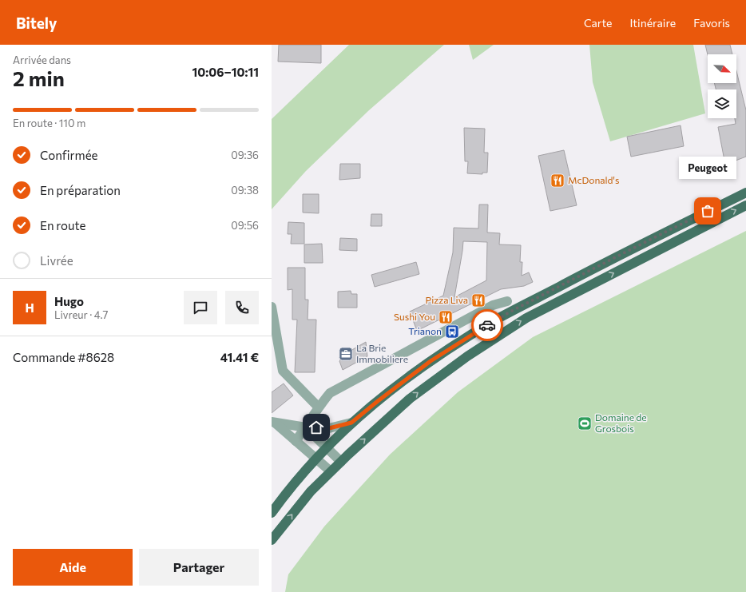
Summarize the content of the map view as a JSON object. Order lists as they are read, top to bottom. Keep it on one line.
{"places":{"restaurant":["McDonald's","Pizza Liva","Sushi You"],"other":["Peugeot"],"bus stop":["Trianon"],"office":["La Brie Immobiliere"],"sports":["Domaine de Grosbois"]},"north":"bottom right","page":{"header":"Bitely","nav":["Carte","Itinéraire","Favoris"],"heading":["2 min","Arrivée dans","10:06–10:11"],"panel":["Hugo","Livreur · 4.7","Commande #8628","41.41 €"],"bar":"En route · 110 m","list":[["Confirmée","09:36"],["En préparation","09:38"],["En route","09:56"],"Livrée"],"bubble":"Peugeot","round":"H","buttons":["Aide","Partager"]}}
